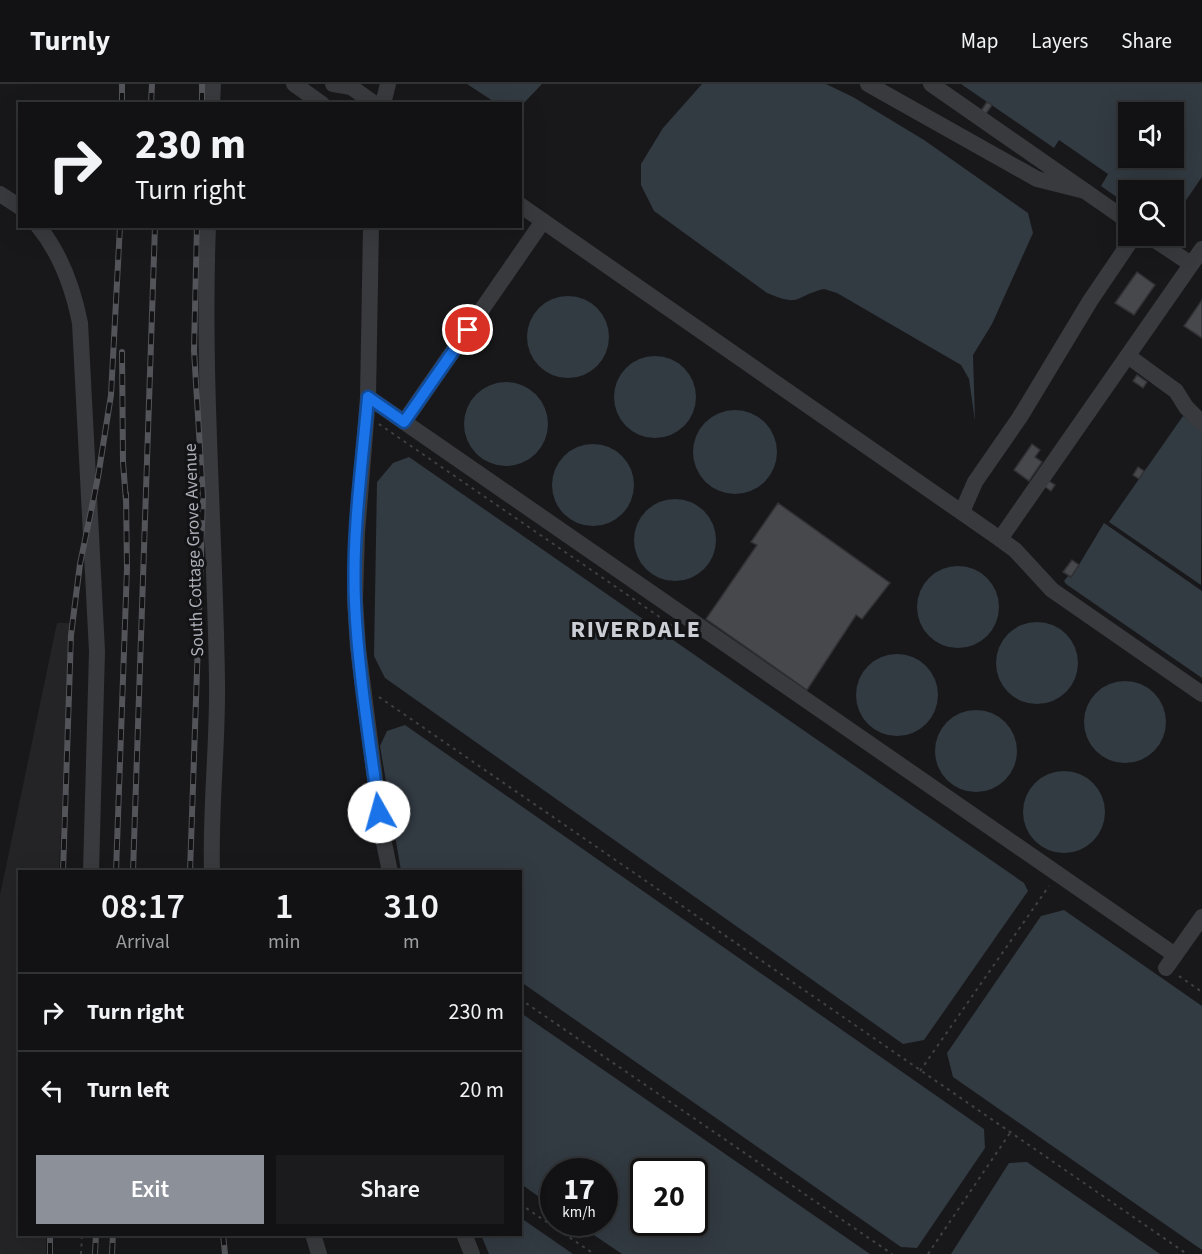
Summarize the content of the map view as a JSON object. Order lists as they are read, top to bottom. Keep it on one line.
{"streets":{"street":["South Cottage Grove Avenue"]},"districts":["RIVERDALE"],"page":{"header":"Turnly","nav":["Map","Layers","Share"],"turn":["230 m","Turn right"],"eta":["08:17","Arrival","1","min","310","m"],"list":[{"name":"Turn right","value":"230 m"},{"name":"Turn left","value":"20 m"}],"buttons":["Exit","Share"],"speed":"17 km/h","limit":"20"}}
